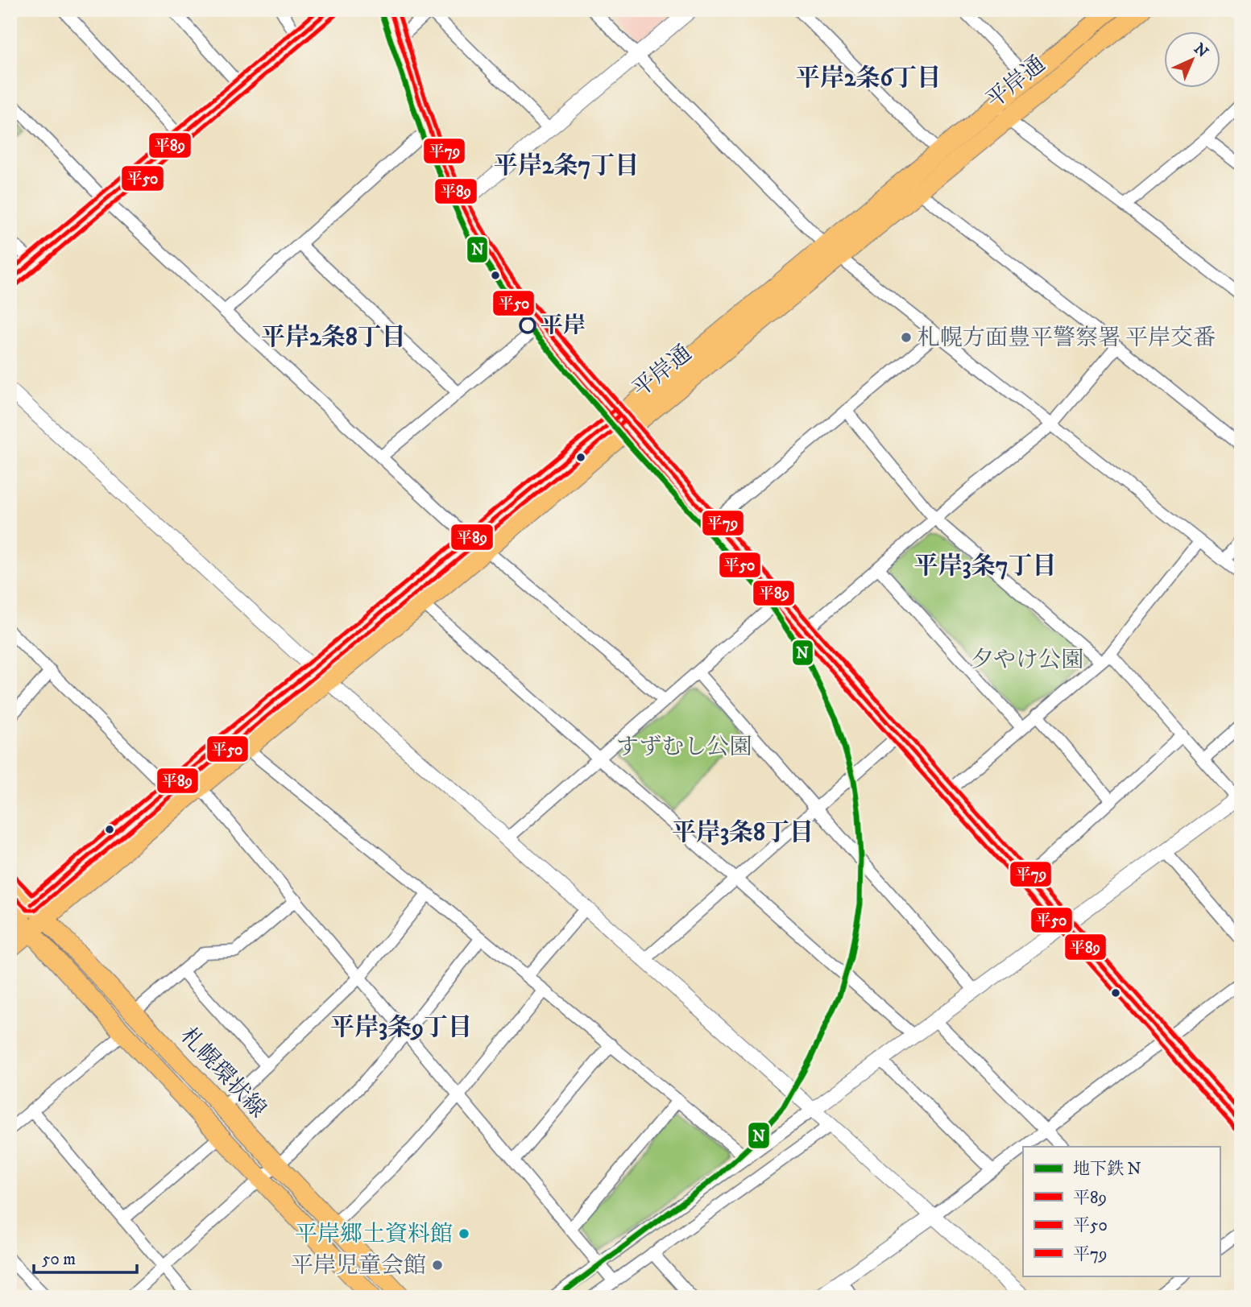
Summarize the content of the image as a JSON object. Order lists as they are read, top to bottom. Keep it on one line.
{"streets":{"main road":["平岸通","札幌環状線"]},"crossings":[["平岸通","札幌環状線"]],"districts":["平岸2条6丁目","平岸2条7丁目","平岸2条8丁目","平岸3条7丁目","平岸3条8丁目","平岸3条9丁目"],"parks":["夕やけ公園","すずむし公園"],"places":["平岸","札幌方面豊平警察署 平岸交番","平岸郷土資料館","平岸児童会館"],"lines":["metro line N","transit line 平89","transit line 平79","transit line 平50"],"legend":["地下鉄 N","平89","平50","平79"],"scale_bar":"50 m","north":"top right"}
